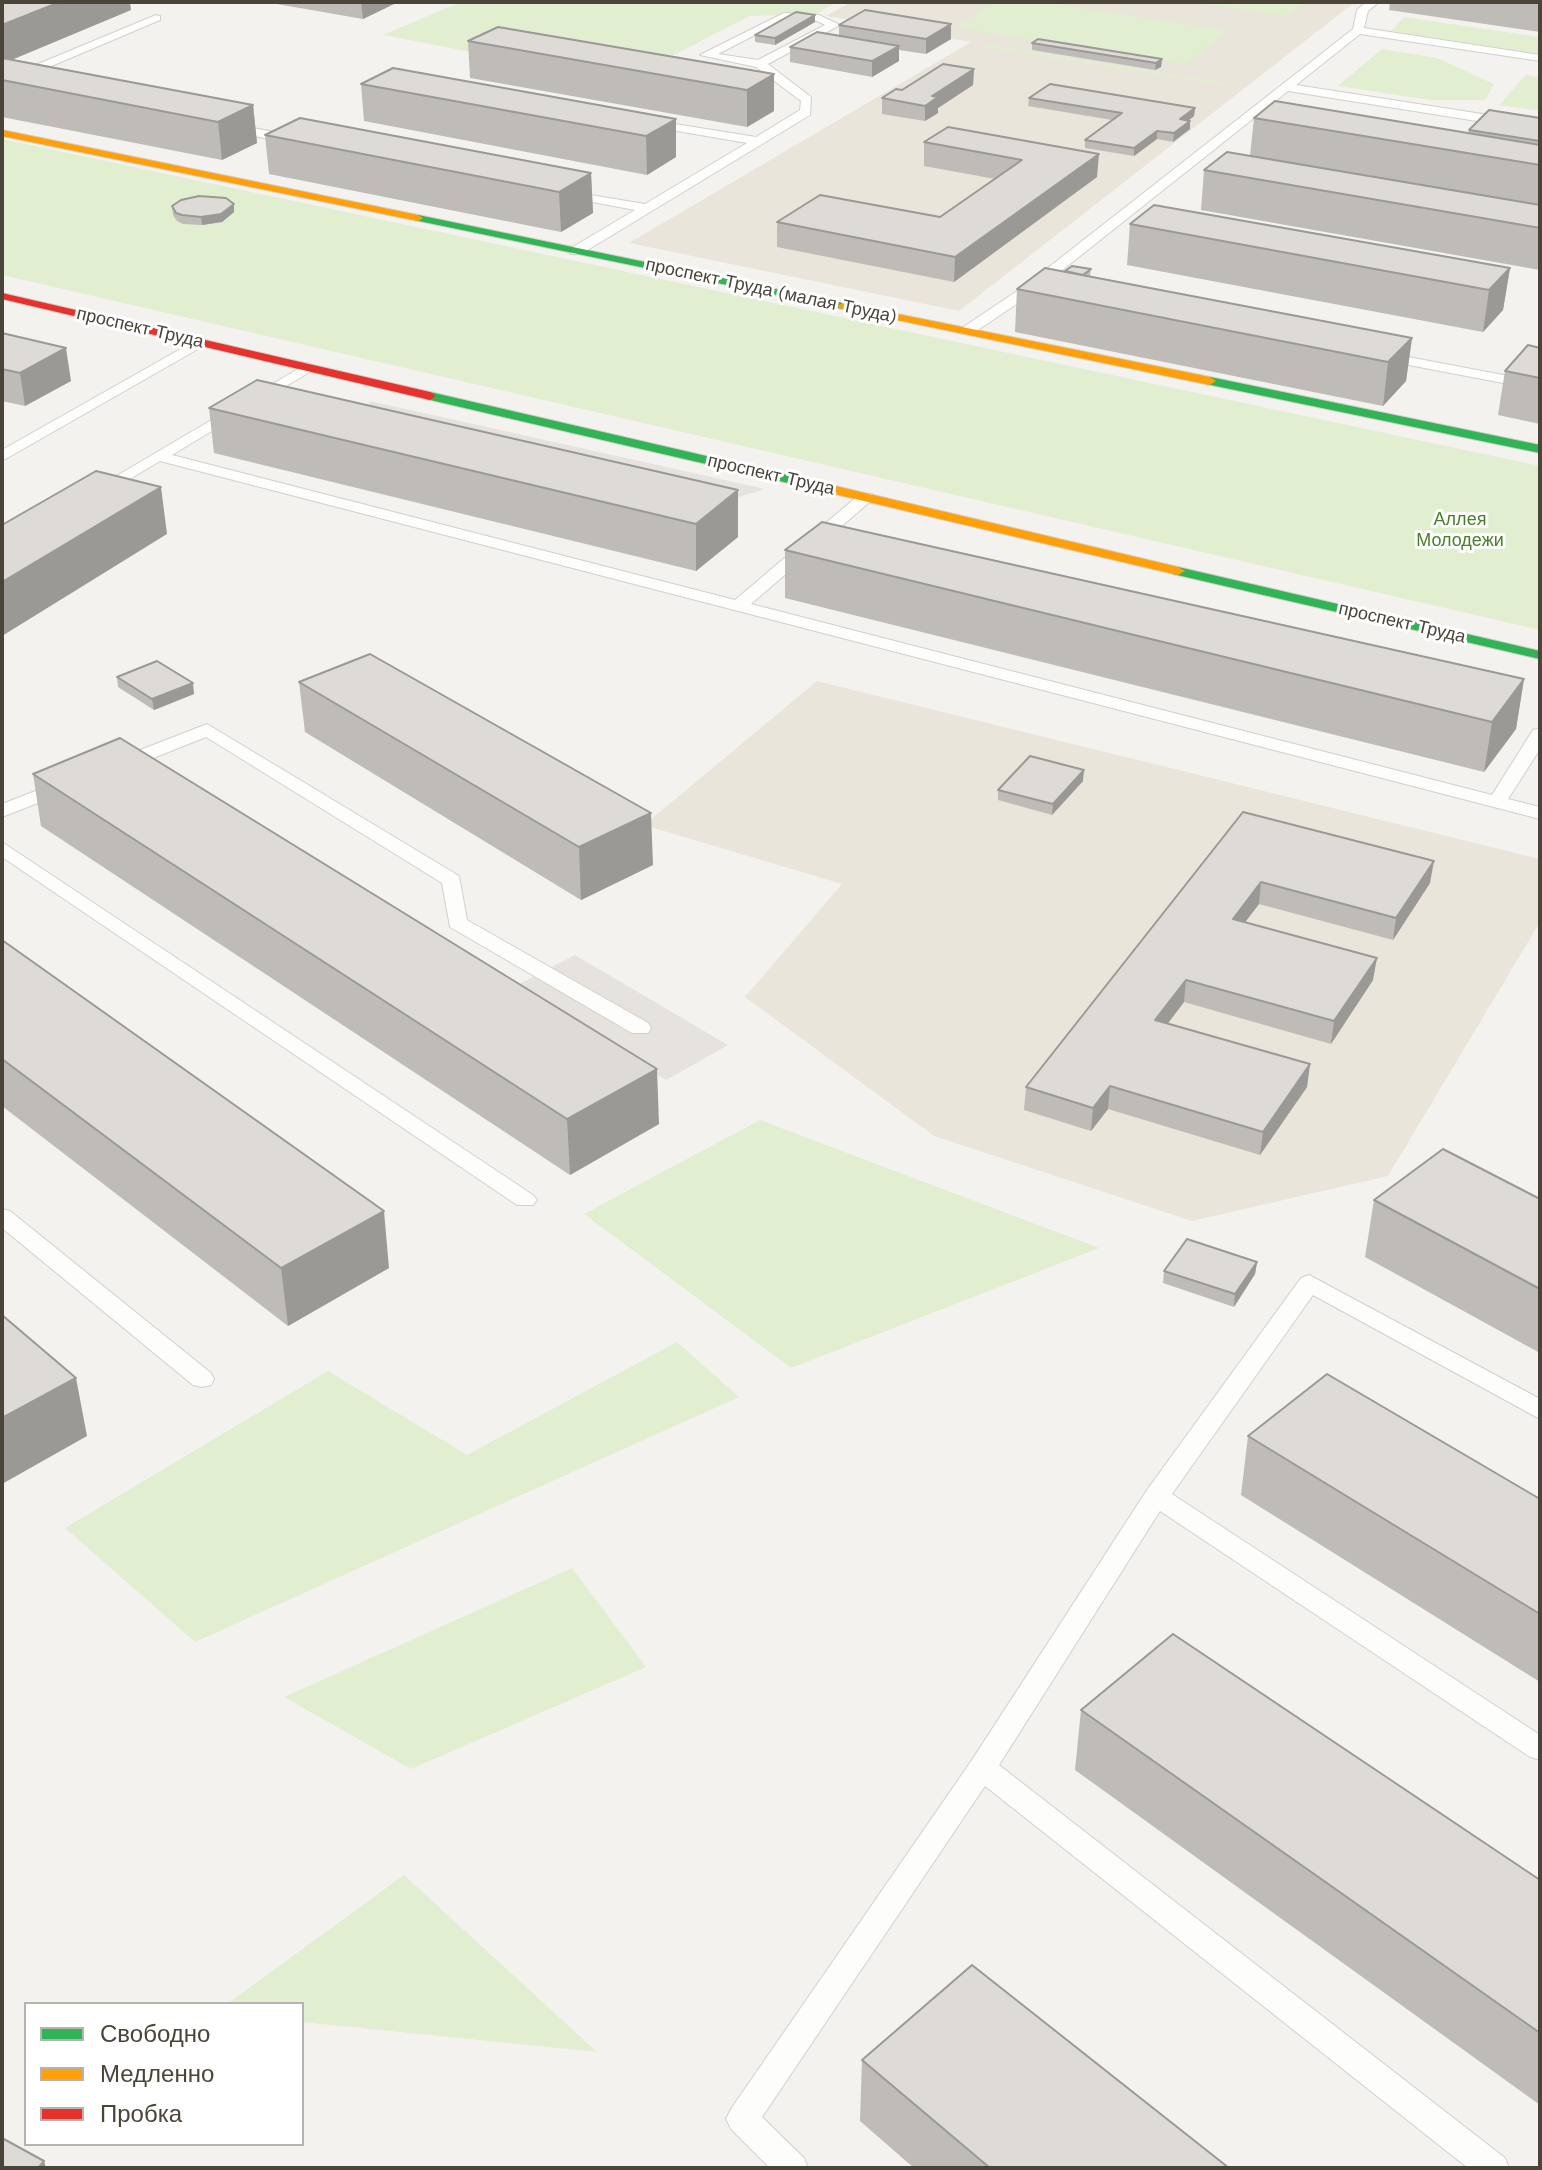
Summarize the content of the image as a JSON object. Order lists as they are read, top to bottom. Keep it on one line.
{"streets":{"street":["проспект Труда (малая Труда)","проспект Труда"]},"parks":["Аллея Молодежи"],"legend":["Свободно","Медленно","Пробка"]}
